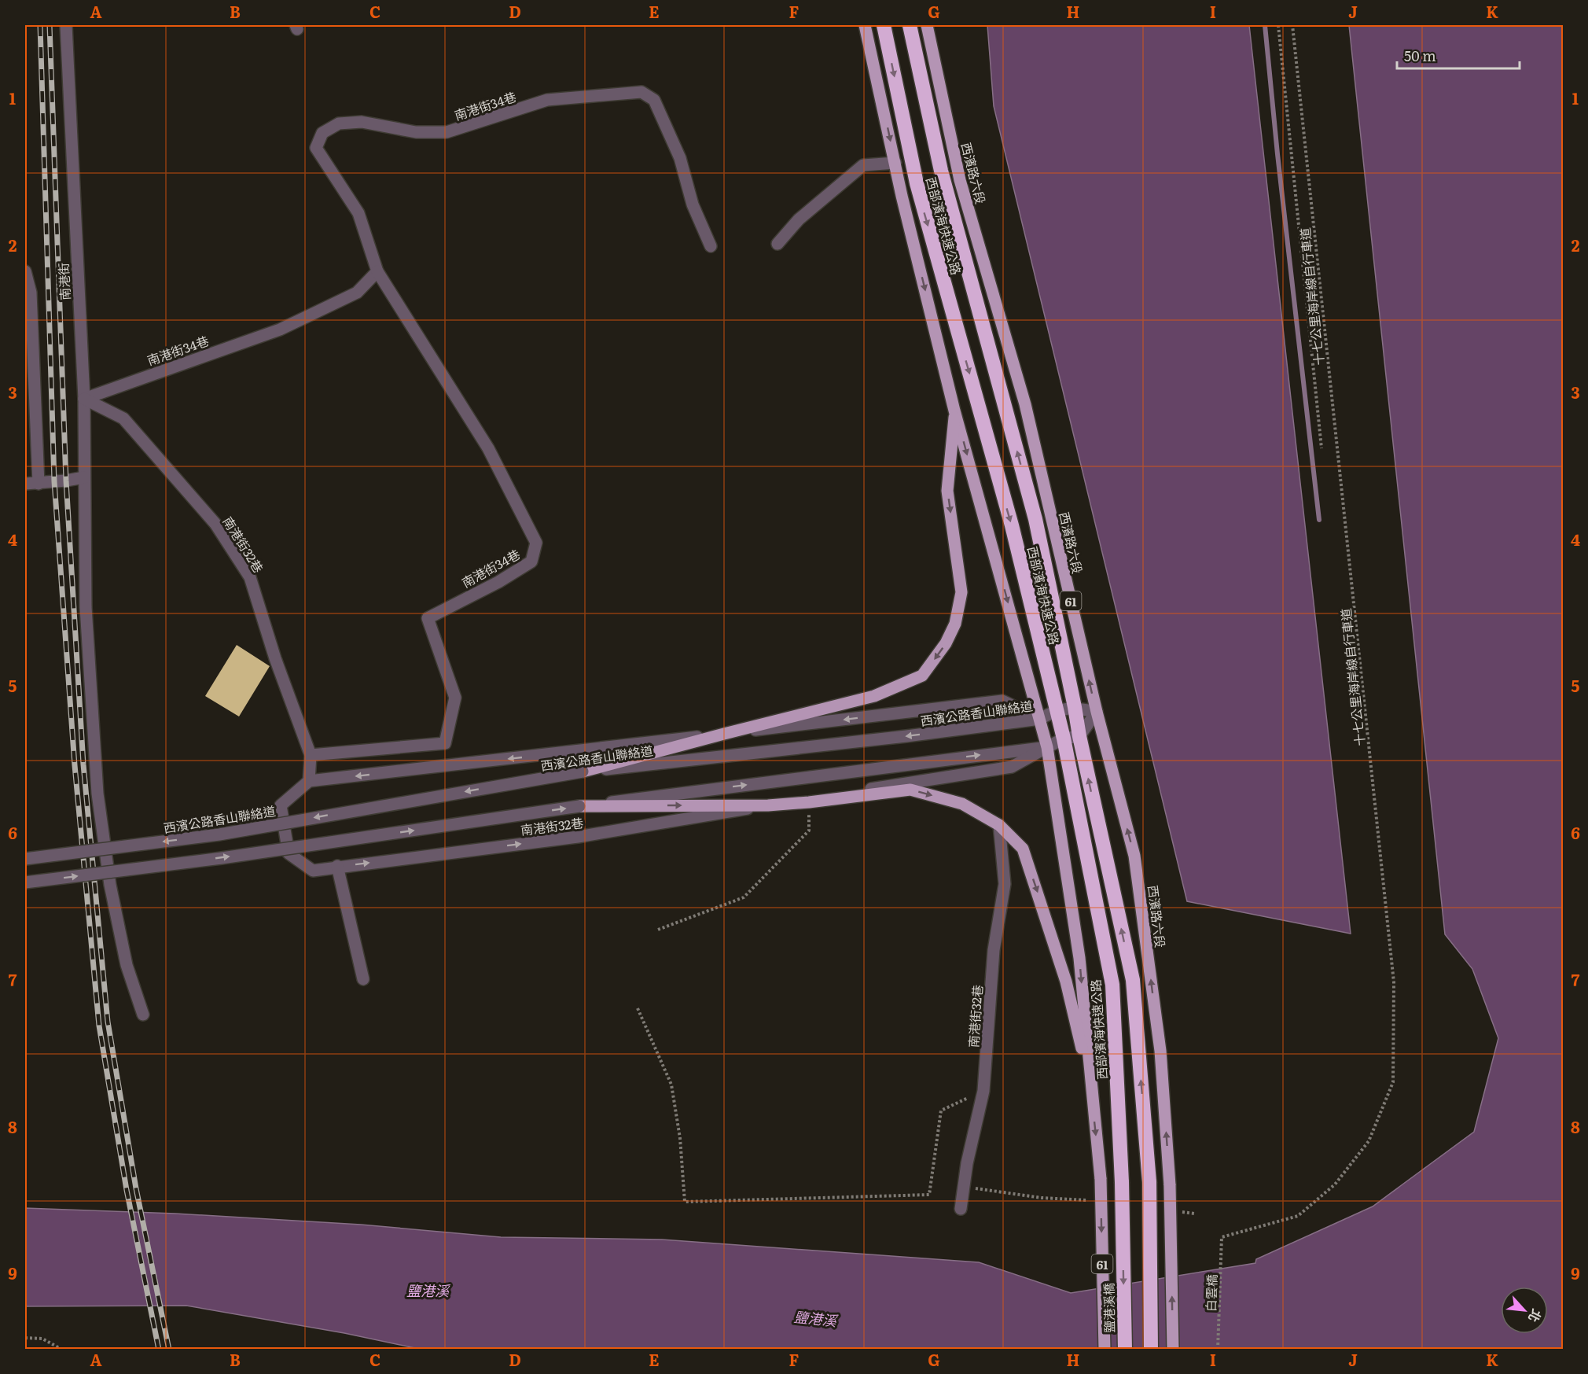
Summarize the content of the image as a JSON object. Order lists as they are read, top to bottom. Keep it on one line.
{"streets":{"highway":["西部濱海快速公路","61","鹽港溪橋"],"main road":["西濱路六段"],"street":["南港街34巷","南港街","南港街32巷","西濱公路香山聯絡道"],"path":["十七公里海岸線自行車道","白雲橋"]},"crossings":[["南港街34巷","南港街"],["南港街34巷","南港街32巷"],["西濱路六段","西濱公路香山聯絡道"],["西部濱海快速公路","西濱公路香山聯絡道"],["西部濱海快速公路","鹽港溪橋"],["南港街","南港街32巷"],["十七公里海岸線自行車道","白雲橋"],["南港街32巷","61"],["61","西濱公路香山聯絡道"],["61","鹽港溪橋"]],"one_way":["鹽港溪橋"],"water":["鹽港溪"],"scale_bar":"50 m","north":"bottom right","grid":{"columns":["A","B","C","D","E","F","G","H","I","J","K"],"rows":["1","2","3","4","5","6","7","8","9"]}}
